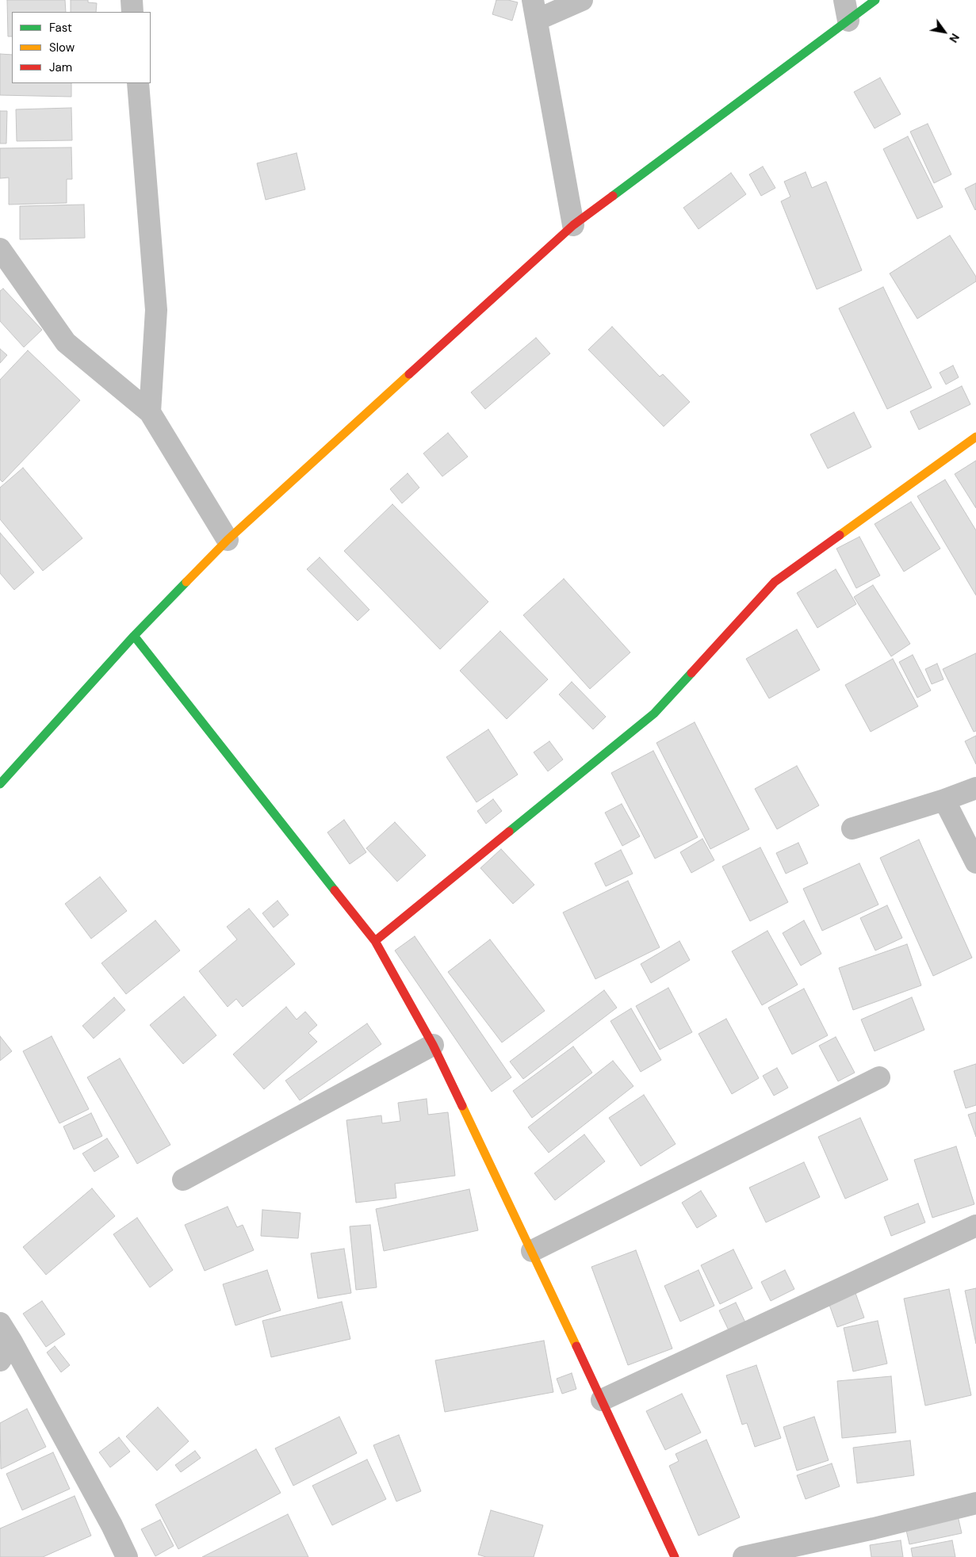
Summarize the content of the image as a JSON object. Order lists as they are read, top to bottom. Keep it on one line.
{"legend":["Fast","Slow","Jam"],"north":"bottom right"}
